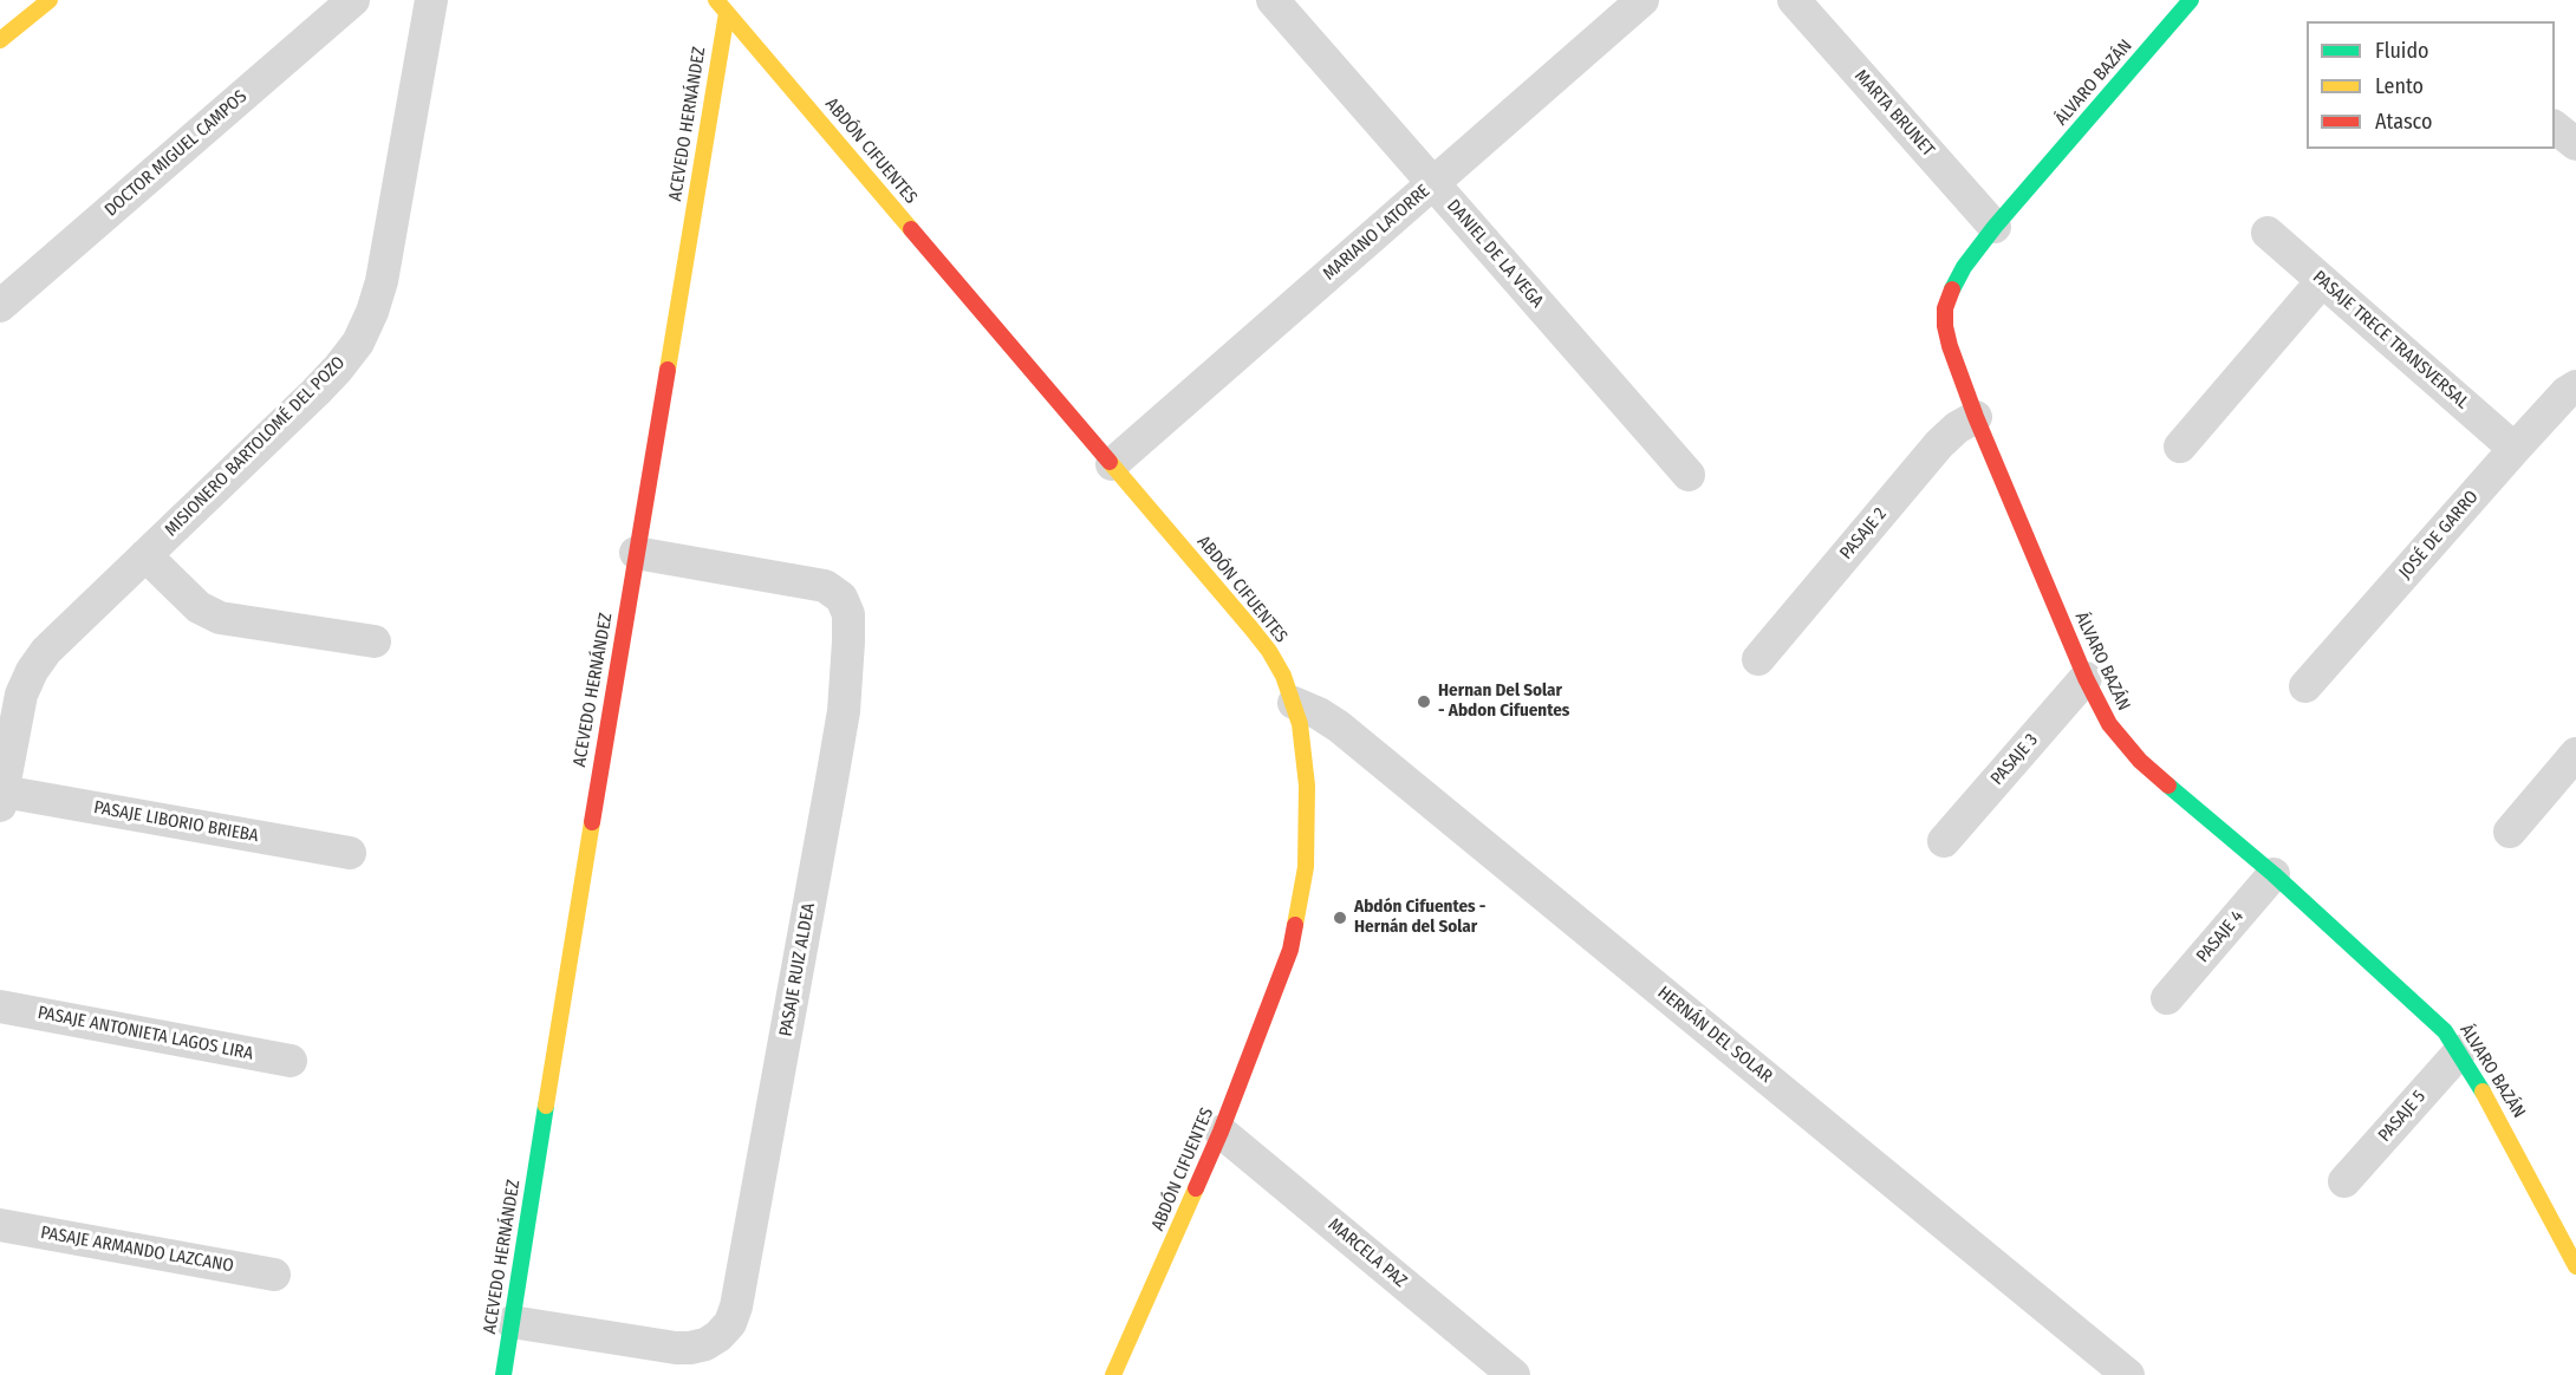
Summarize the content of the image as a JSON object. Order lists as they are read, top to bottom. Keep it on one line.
{"streets":{"main road":["ÁLVARO BAZÁN","ACEVEDO HERNÁNDEZ","ABDÓN CIFUENTES"],"street":["MARTA BRUNET","DOCTOR MIGUEL CAMPOS","MARIANO LATORRE","DANIEL DE LA VEGA","PASAJE TRECE TRANSVERSAL","MISIONERO BARTOLOMÉ DEL POZO","PASAJE 2","JOSÉ DE GARRO","PASAJE 3","PASAJE LIBORIO BRIEBA","PASAJE 4","PASAJE RUIZ ALDEA","PASAJE ANTONIETA LAGOS LIRA","HERNÁN DEL SOLAR","PASAJE 5","PASAJE ARMANDO LAZCANO","MARCELA PAZ"]},"crossings":[["ÁLVARO BAZÁN","MARTA BRUNET"],["ÁLVARO BAZÁN","PASAJE 2"],["ÁLVARO BAZÁN","PASAJE 3"],["ÁLVARO BAZÁN","PASAJE 4"],["ÁLVARO BAZÁN","PASAJE 5"],["ACEVEDO HERNÁNDEZ","ABDÓN CIFUENTES"],["ACEVEDO HERNÁNDEZ","PASAJE RUIZ ALDEA"],["ABDÓN CIFUENTES","MARIANO LATORRE"],["ABDÓN CIFUENTES","HERNÁN DEL SOLAR"],["ABDÓN CIFUENTES","MARCELA PAZ"],["MARIANO LATORRE","DANIEL DE LA VEGA"],["PASAJE TRECE TRANSVERSAL","JOSÉ DE GARRO"],["MISIONERO BARTOLOMÉ DEL POZO","PASAJE LIBORIO BRIEBA"]],"places":["Hernan Del Solar - Abdon Cifuentes","Abdón Cifuentes - Hernán del Solar"],"legend":["Fluido","Lento","Atasco"]}
